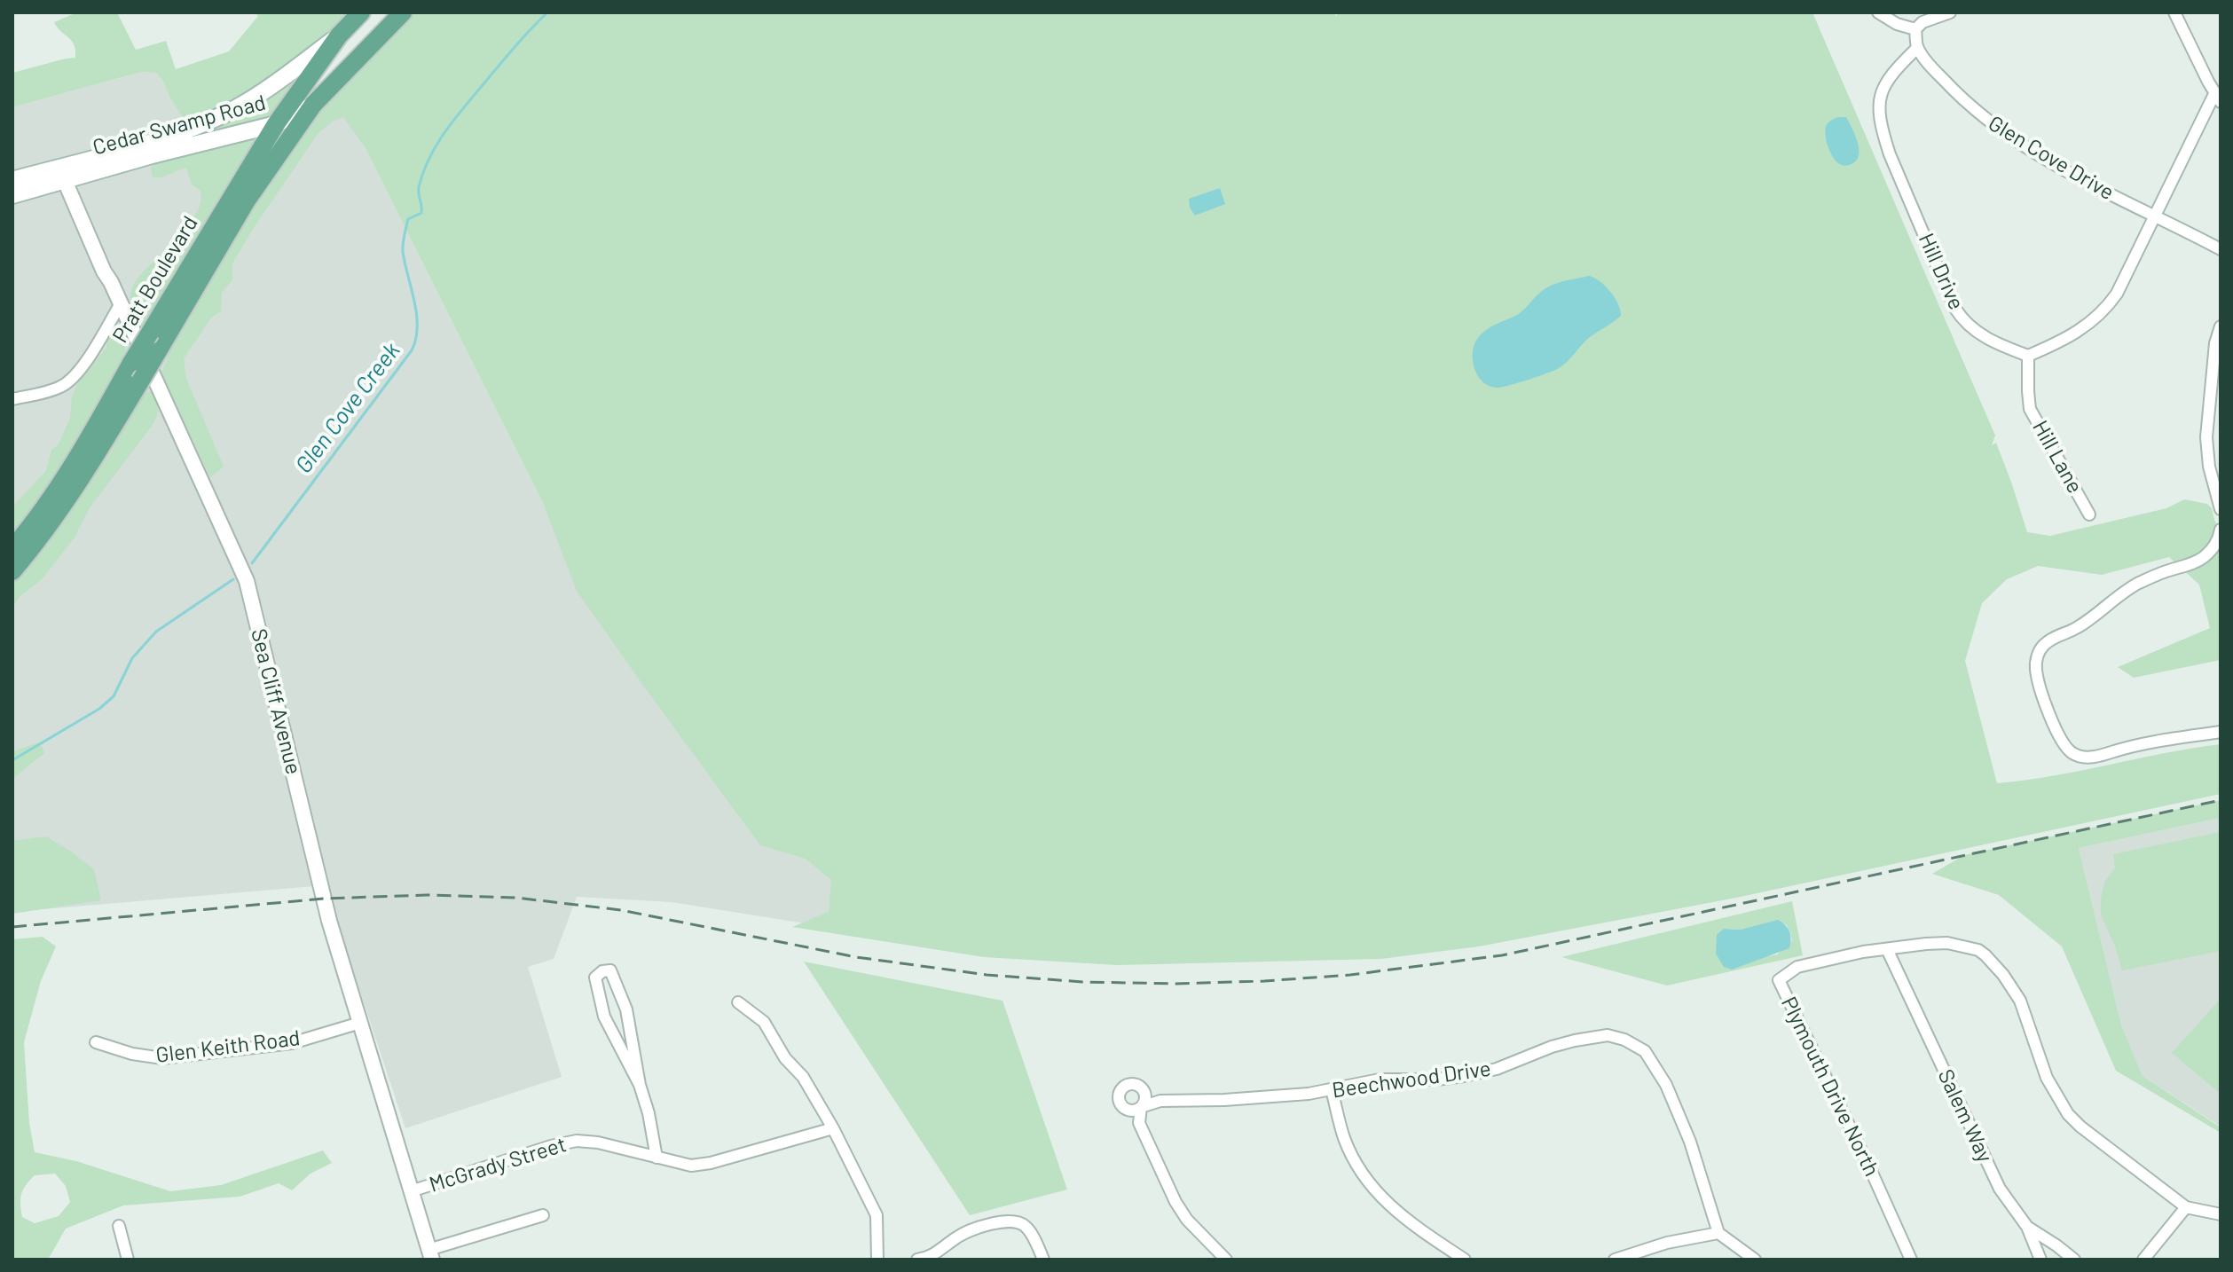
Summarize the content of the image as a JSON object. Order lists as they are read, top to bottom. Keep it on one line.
{"streets":{"main road":["Cedar Swamp Road","Pratt Boulevard"],"street":["Glen Cove Drive","Hill Drive","Hill Lane","Sea Cliff Avenue","Glen Keith Road","Beechwood Drive","Plymouth Drive North","Salem Way","McGrady Street"]},"crossings":[["Cedar Swamp Road","Pratt Boulevard"],["Cedar Swamp Road","Sea Cliff Avenue"],["Glen Cove Drive","Hill Drive"],["Hill Drive","Hill Lane"],["Sea Cliff Avenue","Glen Keith Road"],["Sea Cliff Avenue","McGrady Street"],["Plymouth Drive North","Salem Way"]],"water":["Glen Cove Creek"]}
